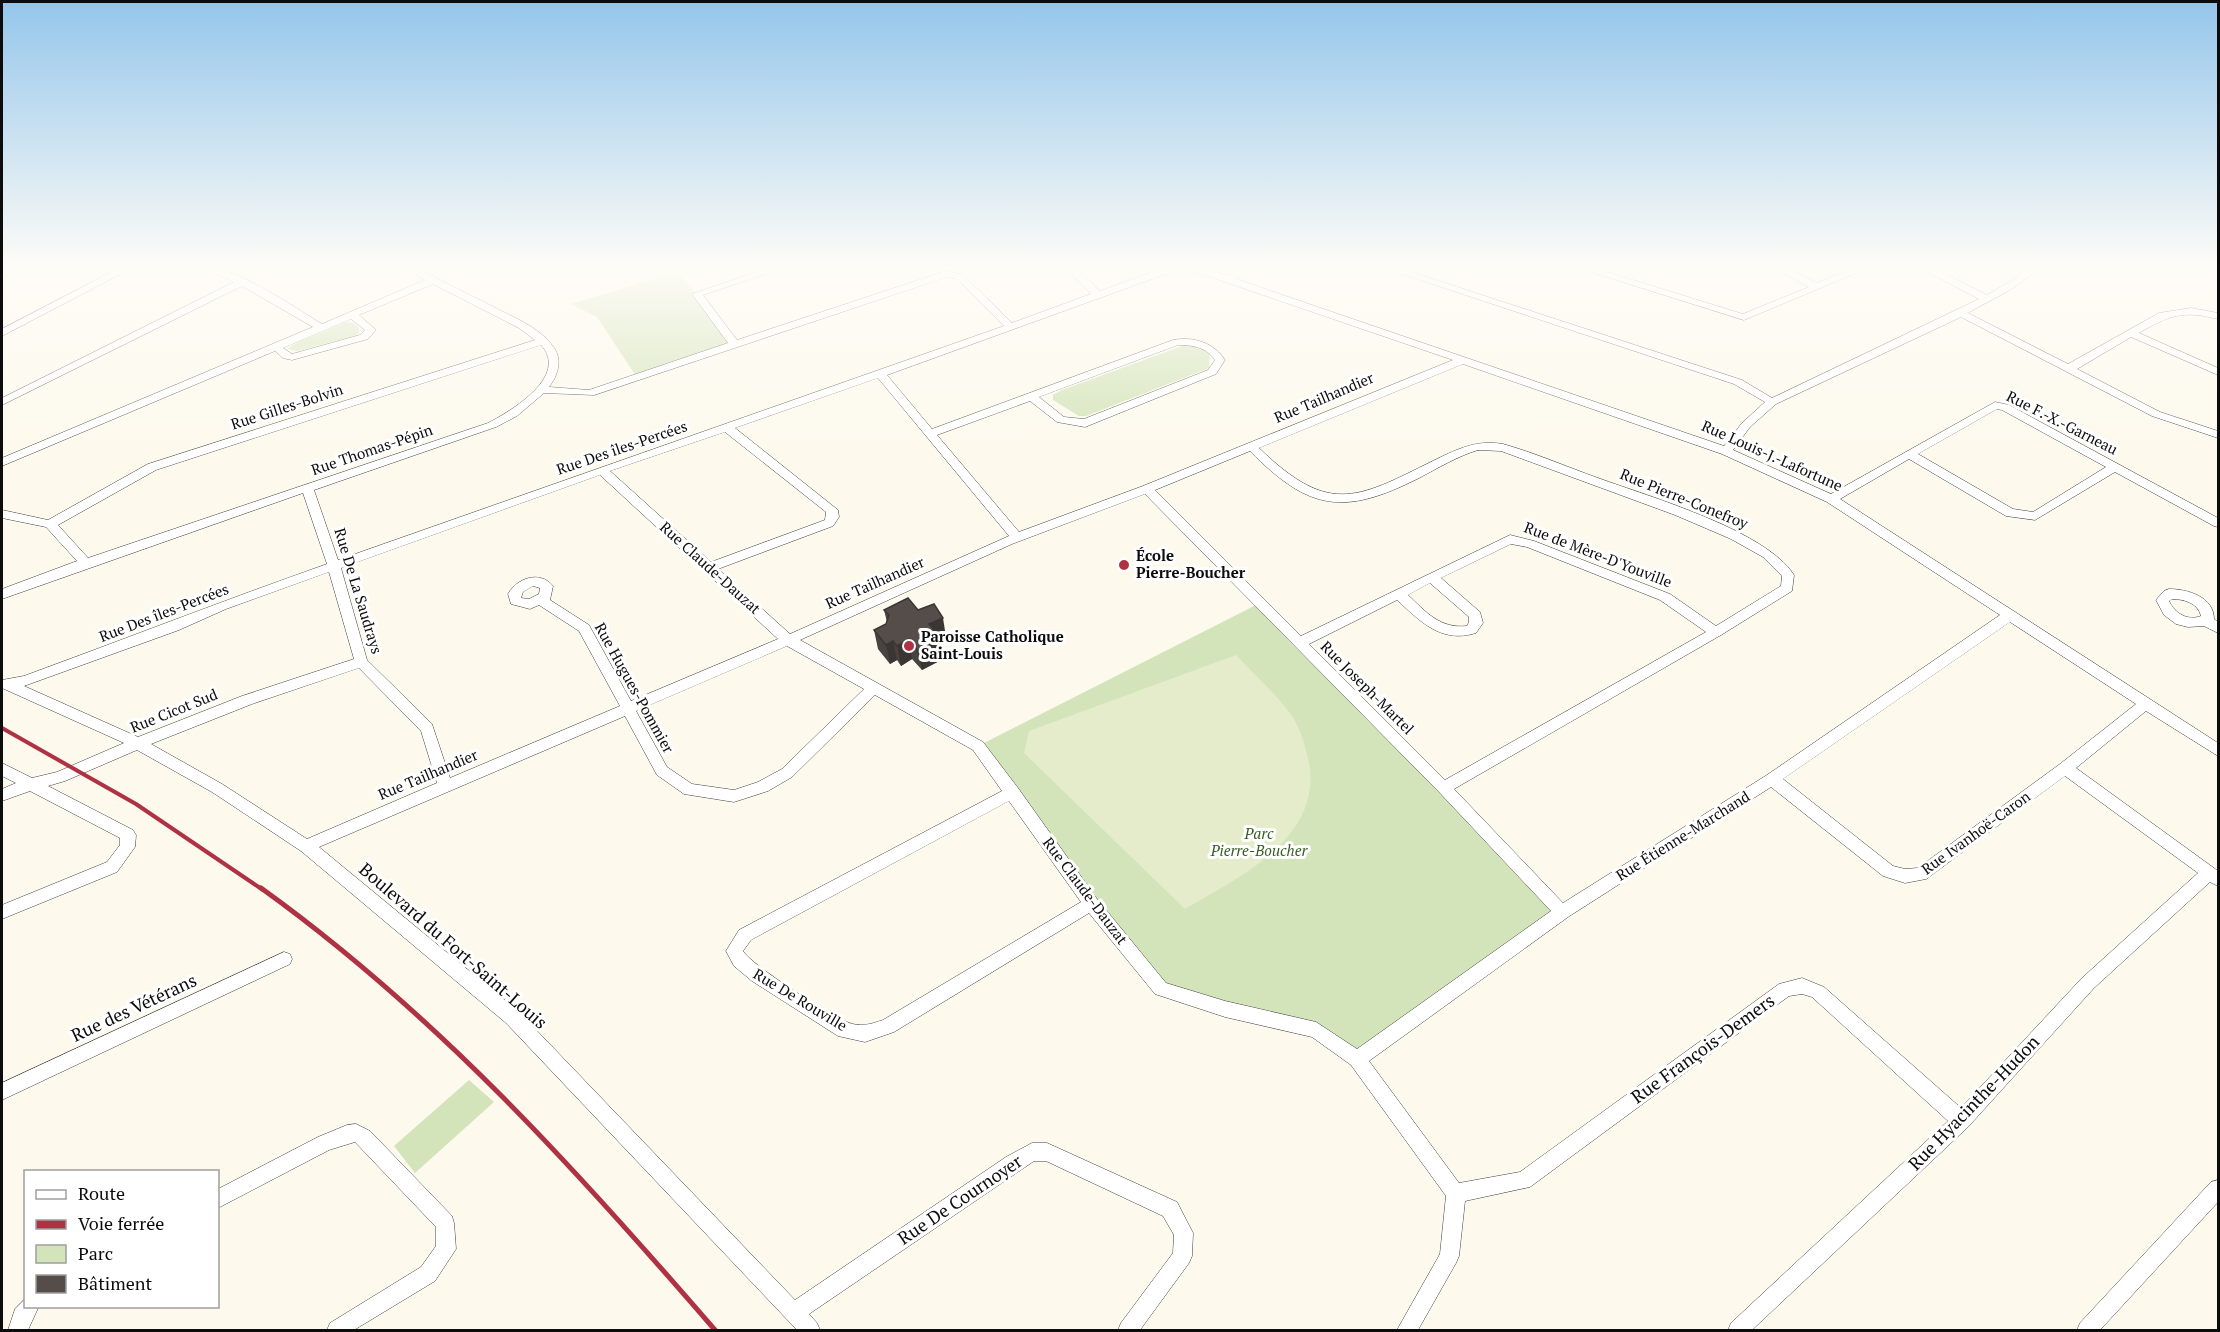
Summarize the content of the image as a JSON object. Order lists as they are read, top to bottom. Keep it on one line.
{"streets":{"street":["Rue Tailhandier","Rue Gilles-Bolvin","Rue F.-X.-Garneau","Rue Des îles-Percées","Rue Thomas-Pépin","Rue Louis-J.-Lafortune","Rue Pierre-Conefroy","Rue de Mère-D'Youville","Rue Claude-Dauzat","Rue De La Saudrays","Rue Hugues-Pommier","Rue Joseph-Martel","Rue Cicot Sud","Rue Ivanhoë-Caron","Rue Étienne-Marchand","Boulevard du Fort-Saint-Louis","Rue De Rouville","Rue des Vétérans","Rue François-Demers","Rue Hyacinthe-Hudon","Rue De Cournoyer"]},"crossings":[["Rue Tailhandier","Rue Louis-J.-Lafortune"],["Rue Tailhandier","Rue Pierre-Conefroy"],["Rue Tailhandier","Rue Claude-Dauzat"],["Rue Tailhandier","Rue De La Saudrays"],["Rue Tailhandier","Rue Hugues-Pommier"],["Rue Tailhandier","Rue Joseph-Martel"],["Rue Tailhandier","Boulevard du Fort-Saint-Louis"],["Rue F.-X.-Garneau","Rue Louis-J.-Lafortune"],["Rue Des îles-Percées","Rue Claude-Dauzat"],["Rue Des îles-Percées","Rue De La Saudrays"],["Rue Des îles-Percées","Boulevard du Fort-Saint-Louis"],["Rue Thomas-Pépin","Rue De La Saudrays"],["Rue Louis-J.-Lafortune","Rue Ivanhoë-Caron"],["Rue Louis-J.-Lafortune","Rue Étienne-Marchand"],["Rue Pierre-Conefroy","Rue de Mère-D'Youville"],["Rue Pierre-Conefroy","Rue Joseph-Martel"],["Rue de Mère-D'Youville","Rue Joseph-Martel"],["Rue Claude-Dauzat","Rue Hugues-Pommier"],["Rue Claude-Dauzat","Rue Étienne-Marchand"],["Rue Claude-Dauzat","Rue De Rouville"],["Rue Claude-Dauzat","Rue François-Demers"],["Rue De La Saudrays","Rue Cicot Sud"],["Rue Joseph-Martel","Rue Étienne-Marchand"],["Rue Cicot Sud","Boulevard du Fort-Saint-Louis"],["Rue Ivanhoë-Caron","Rue Étienne-Marchand"],["Boulevard du Fort-Saint-Louis","Rue De Cournoyer"],["Rue François-Demers","Rue Hyacinthe-Hudon"]],"parks":["Parc Pierre-Boucher"],"places":["École Pierre-Boucher","Paroisse Catholique Saint-Louis"],"legend":["Route","Voie ferrée","Parc","Bâtiment"]}
